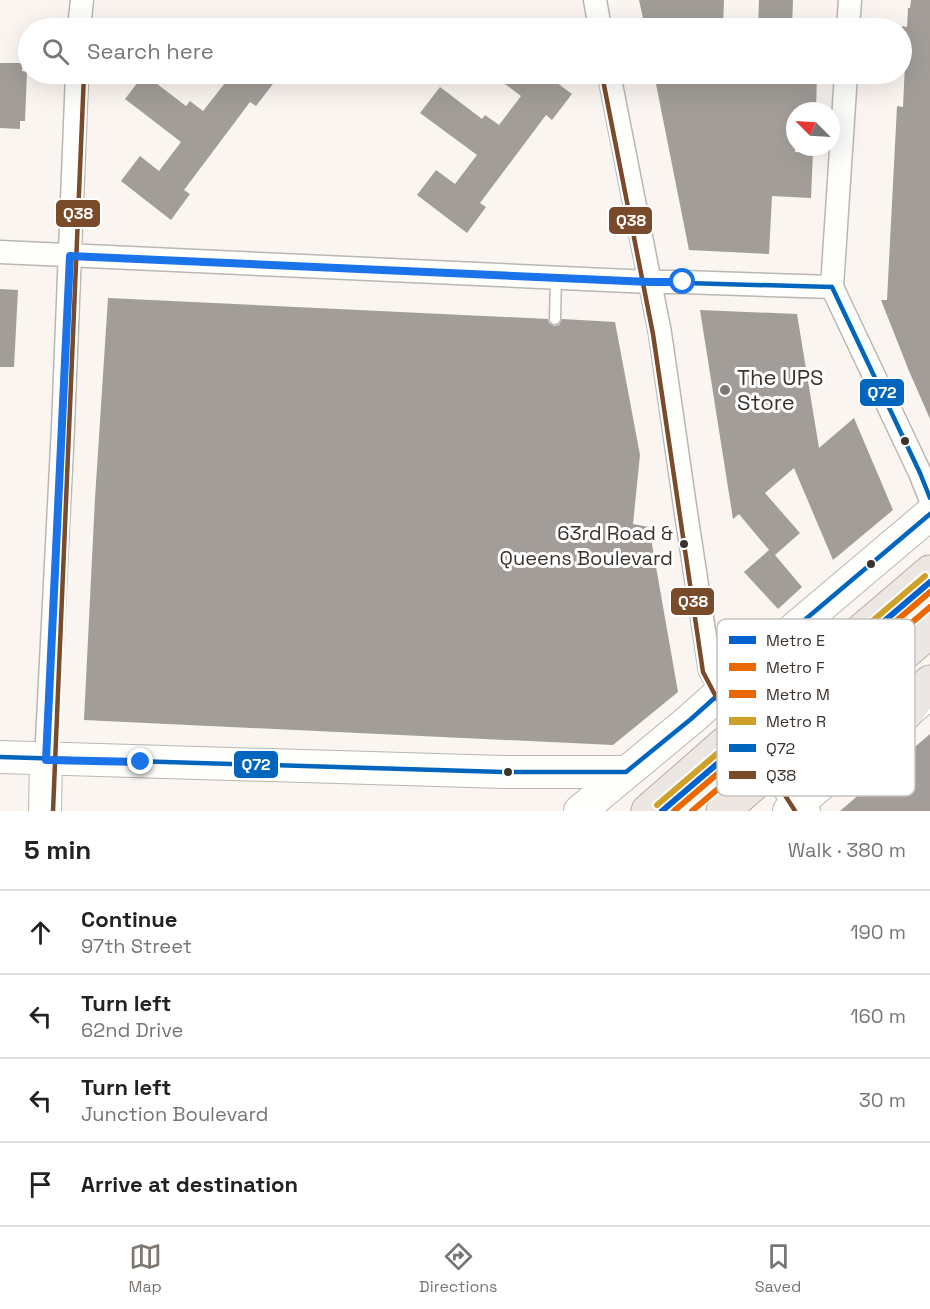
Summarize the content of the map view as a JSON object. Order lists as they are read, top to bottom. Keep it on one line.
{"places":["The UPS Store","63rd Road & Queens Boulevard"],"lines":["transit line Q38","transit line Q72","metro line R","metro line E","metro line M","metro line F"],"legend":["Metro E","Metro F","Metro M","Metro R","Q72","Q38"],"north":"top left","page":{"search":"Search here","heading":["5 min","Walk · 380 m"],"list":[["Continue","97th Street","190 m"],["Turn left","62nd Drive","160 m"],["Turn left","Junction Boulevard","30 m"],"Arrive at destination"],"nav":["Map","Directions","Saved"]}}
